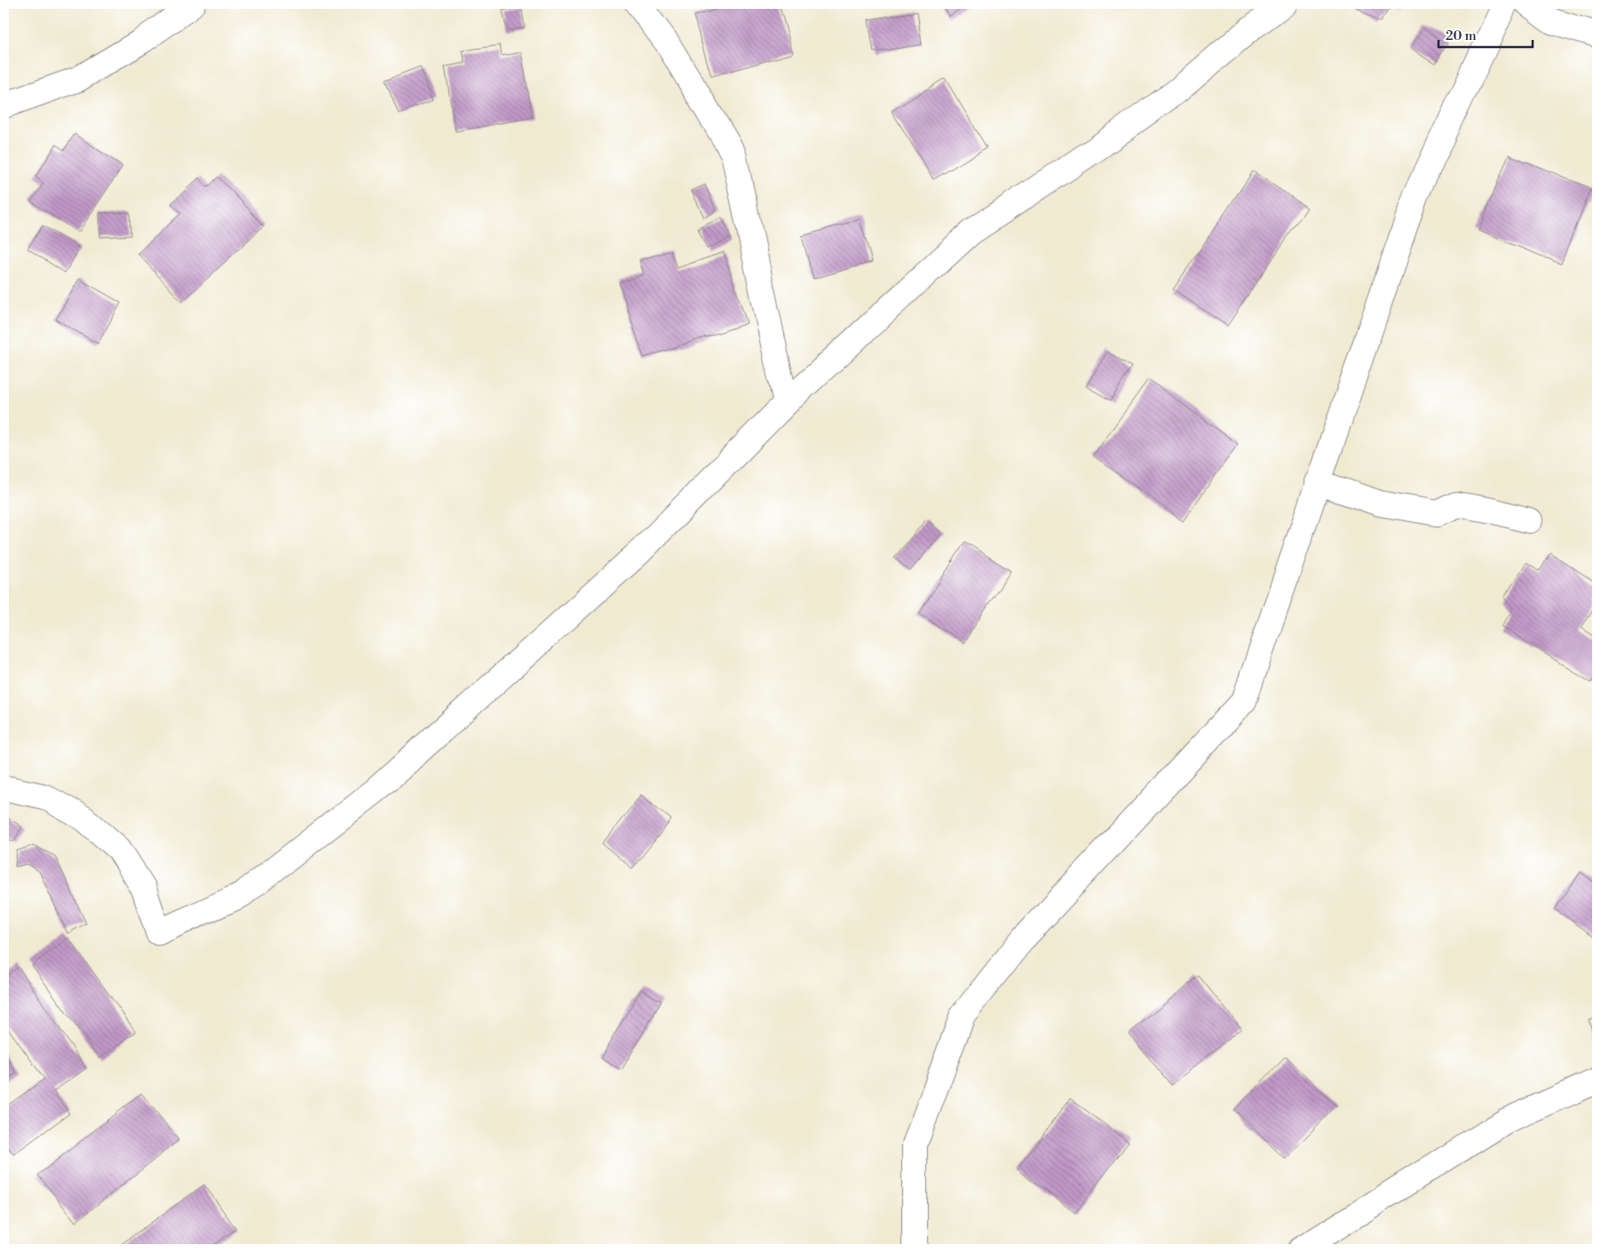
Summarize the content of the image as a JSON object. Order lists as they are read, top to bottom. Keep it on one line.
{"scale_bar":"20 m"}
